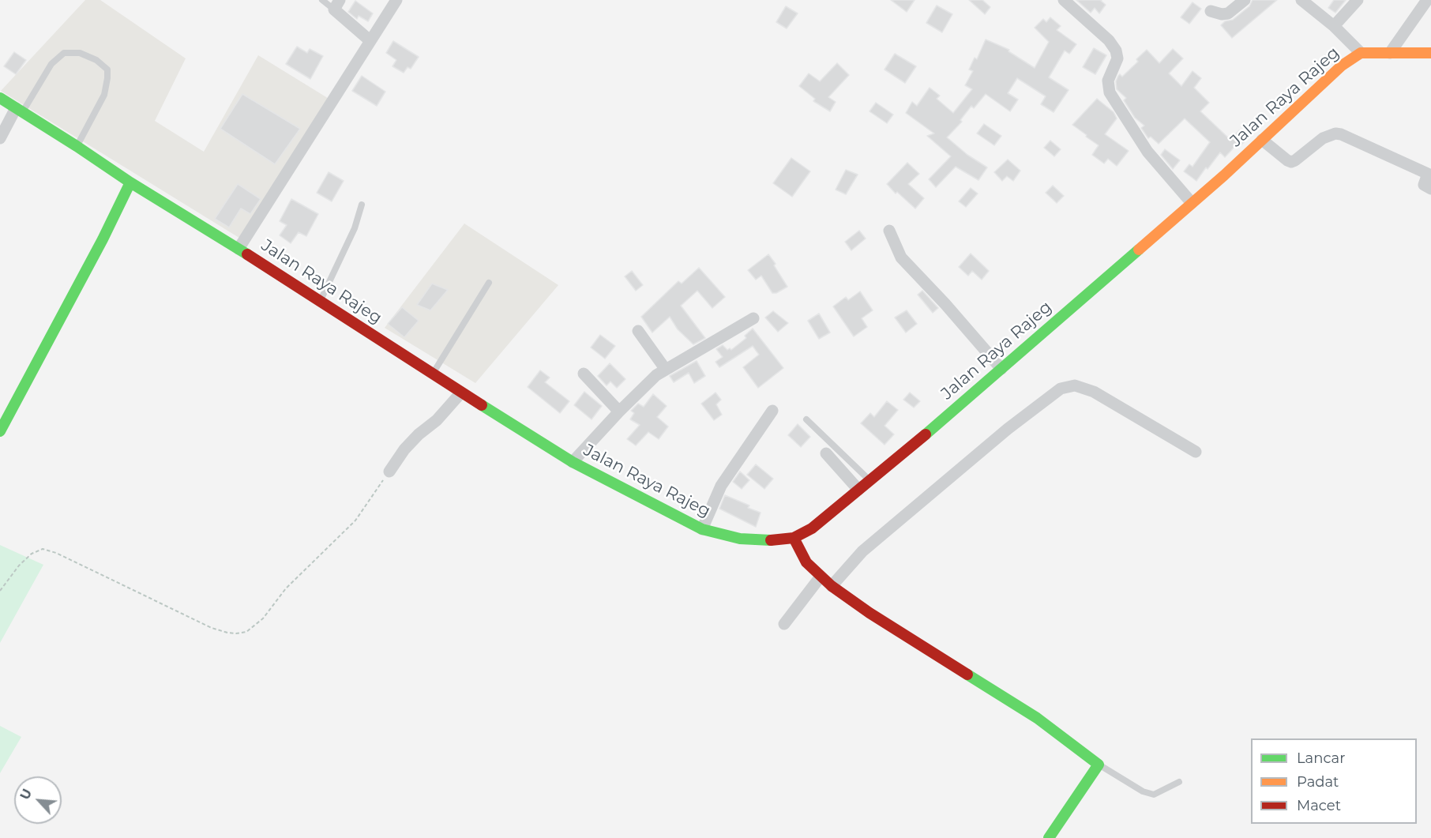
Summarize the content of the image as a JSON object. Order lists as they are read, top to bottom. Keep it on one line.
{"streets":{"main road":["Jalan Raya Rajeg"]},"legend":["Lancar","Padat","Macet"],"north":"top left"}
